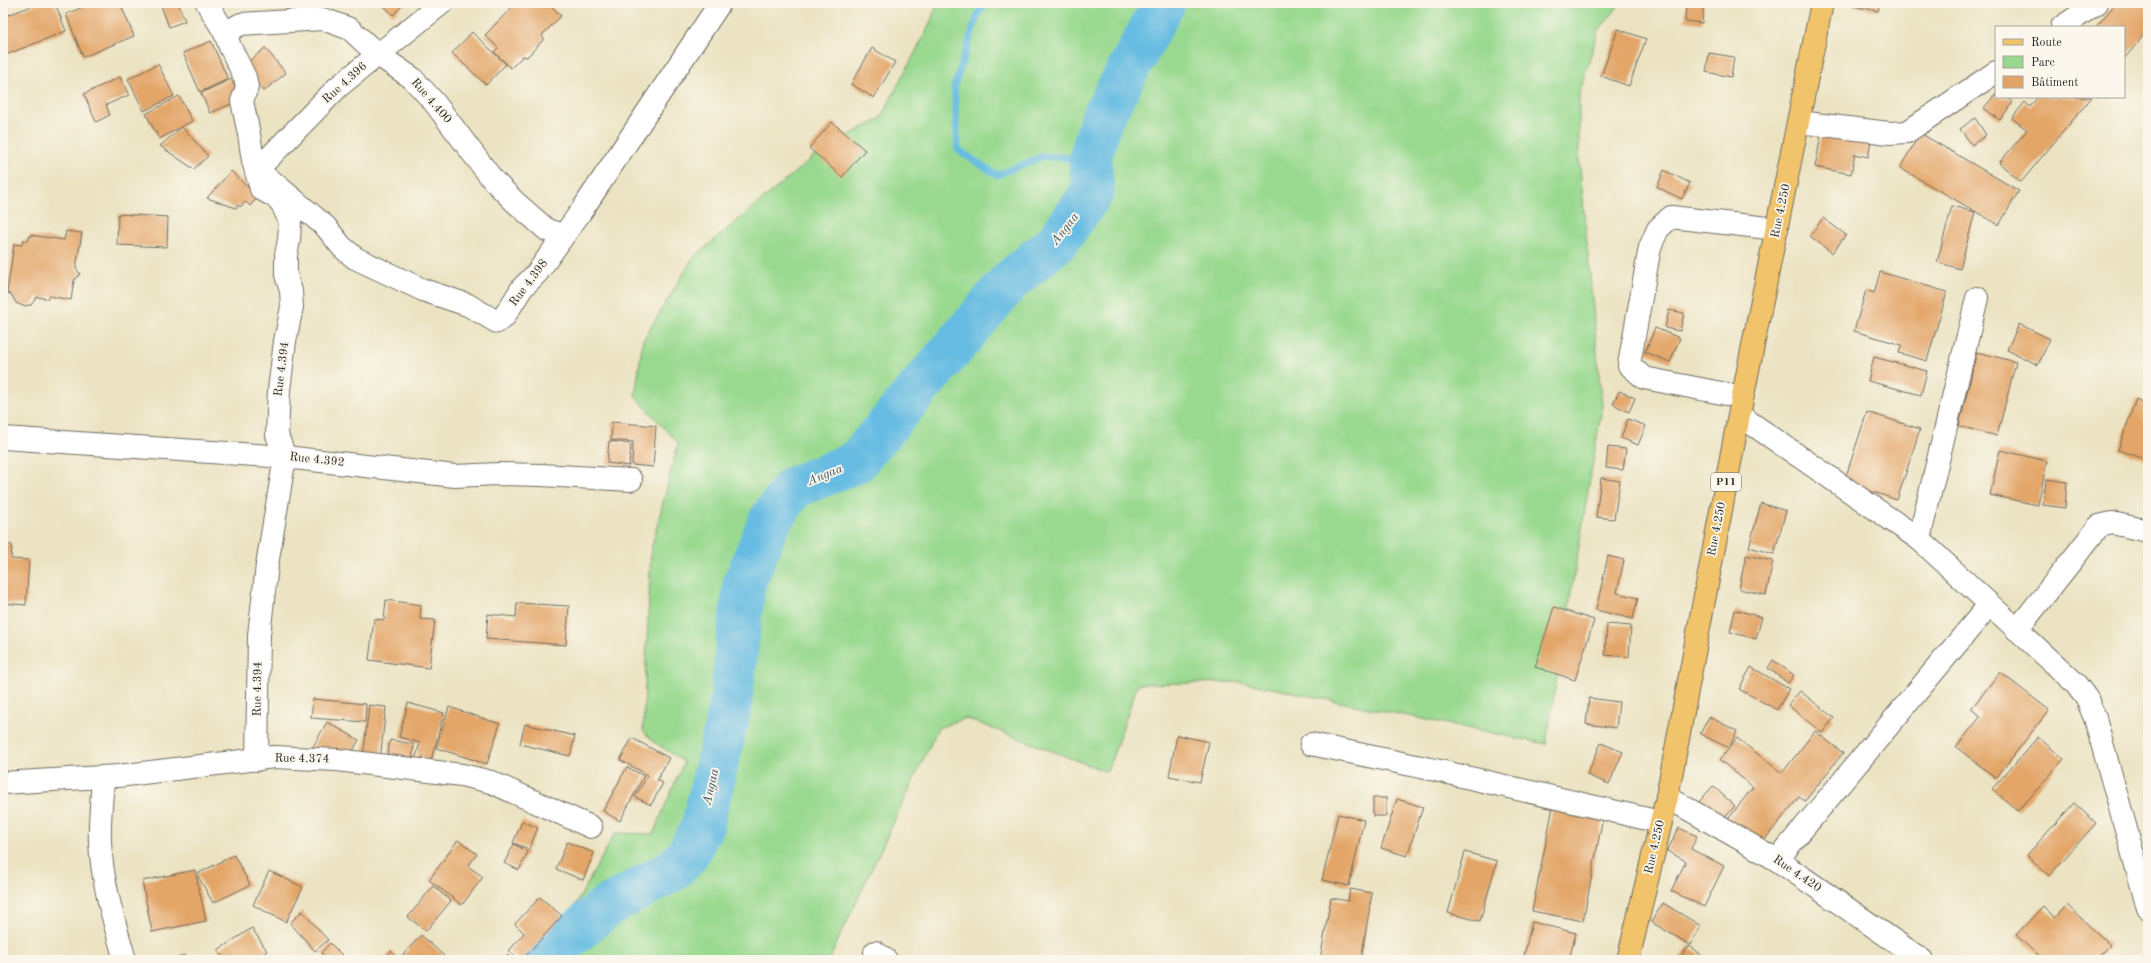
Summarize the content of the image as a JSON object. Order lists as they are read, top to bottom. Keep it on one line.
{"streets":{"main road":["Rue 4.250","P11"],"street":["Rue 4.396","Rue 4.400","Rue 4.398","Rue 4.394","Rue 4.392","Rue 4.374","Rue 4.420"]},"crossings":[["Rue 4.396","Rue 4.400"],["Rue 4.396","Rue 4.398"],["Rue 4.396","Rue 4.394"],["Rue 4.400","Rue 4.398"],["Rue 4.400","Rue 4.394"],["Rue 4.250","Rue 4.420"],["Rue 4.398","Rue 4.394"],["Rue 4.394","Rue 4.392"],["Rue 4.394","Rue 4.374"]],"water":["Angaa"],"legend":["Route","Parc","Bâtiment"]}
